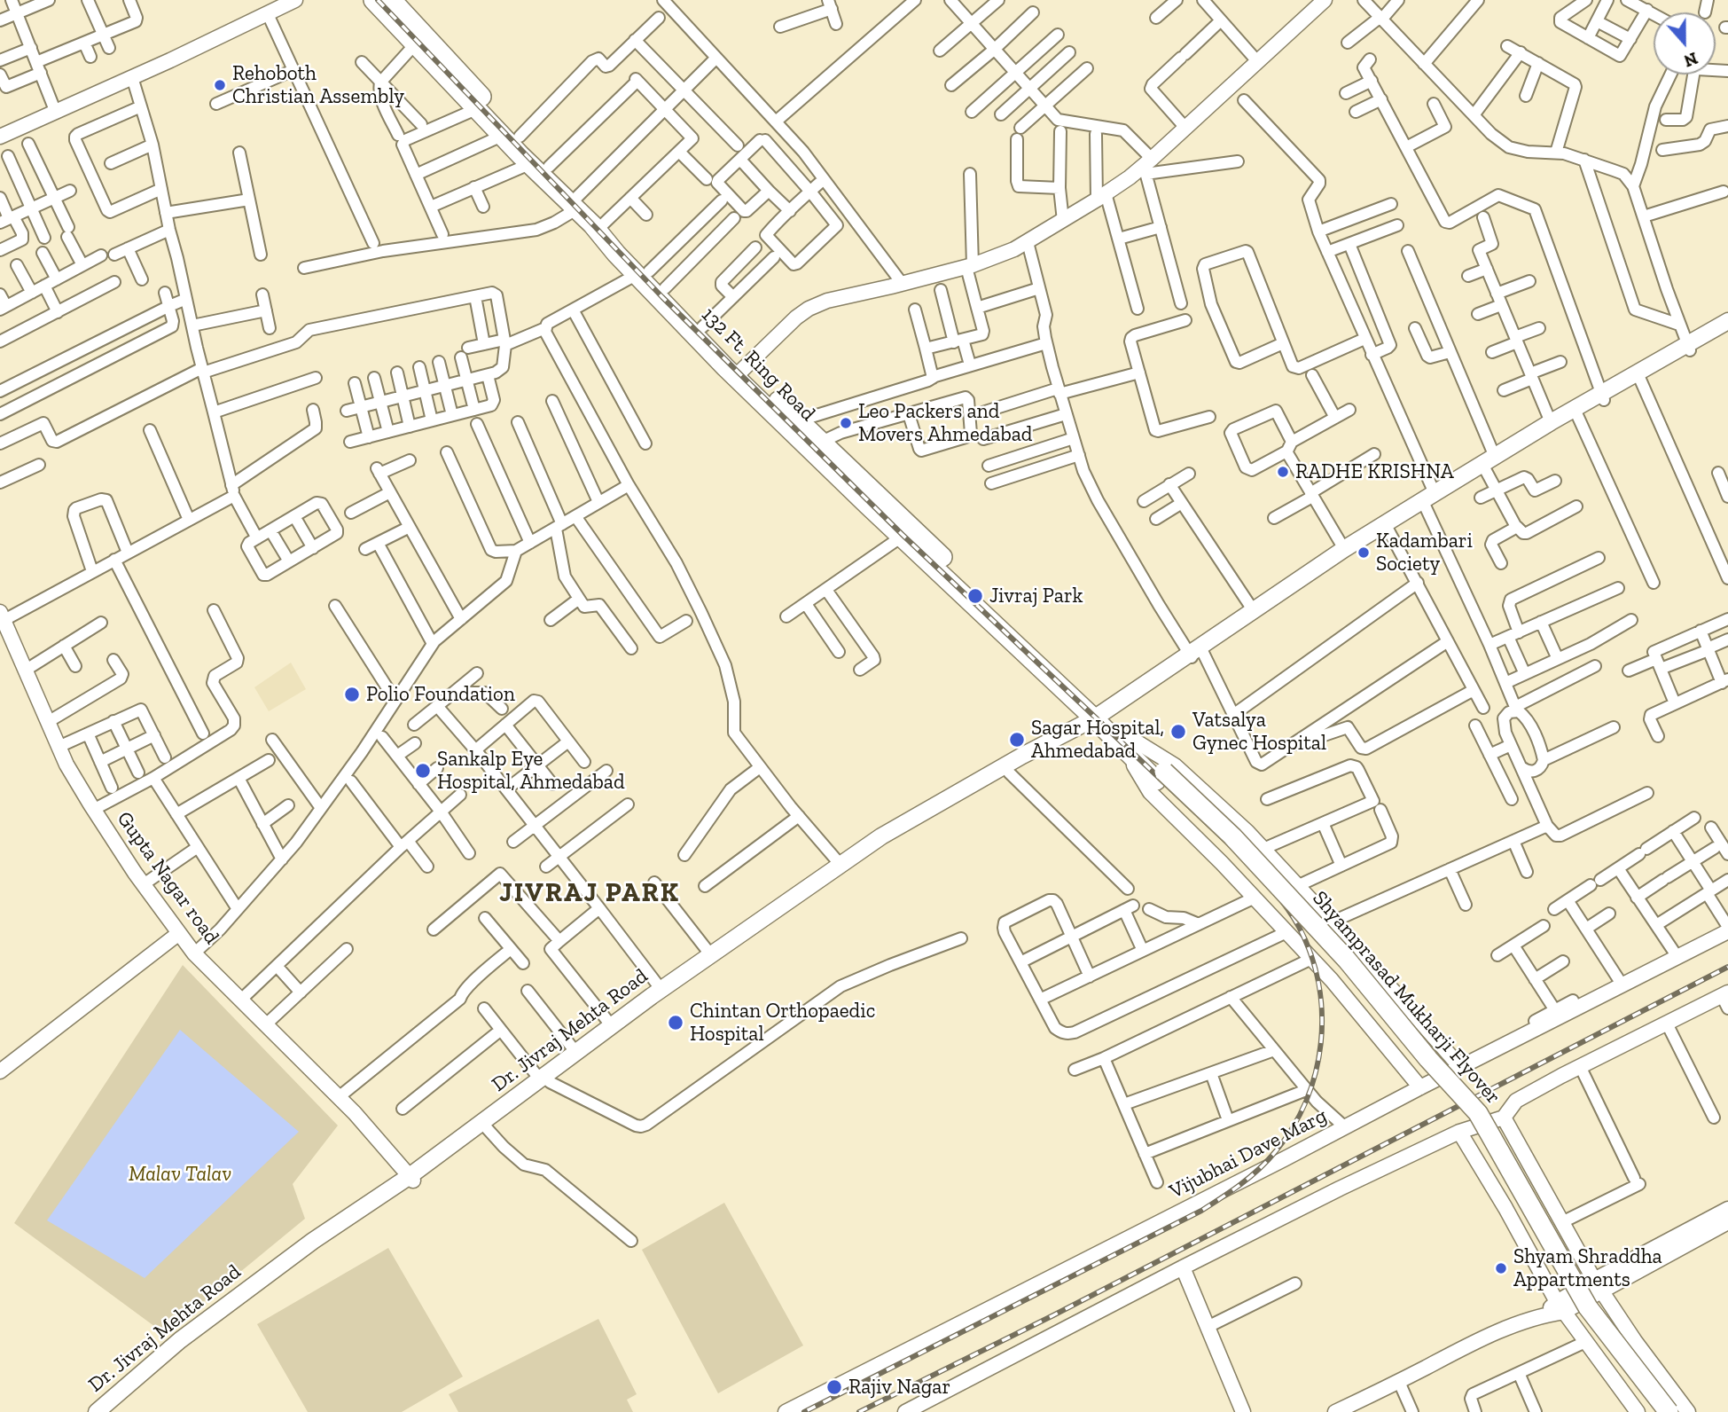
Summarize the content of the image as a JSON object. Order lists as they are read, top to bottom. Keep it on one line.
{"streets":{"main road":["132 Ft. Ring Road","Shyamprasad Mukharji Flyover","Dr. Jivraj Mehta Road"],"street":["Gupta Nagar road","Vijubhai Dave Marg"]},"crossings":[["132 Ft. Ring Road","Shyamprasad Mukharji Flyover"],["132 Ft. Ring Road","Dr. Jivraj Mehta Road"],["Gupta Nagar road","Dr. Jivraj Mehta Road"]],"districts":["JIVRAJ PARK"],"parks":["Malav Talav"],"places":["Rehoboth Christian Assembly","Leo Packers and Movers Ahmedabad","RADHE KRISHNA","Kadambari Society","Jivraj Park","Polio Foundation","Vatsalya Gynec Hospital","Sagar Hospital, Ahmedabad","Sankalp Eye Hospital, Ahmedabad","Chintan Orthopaedic Hospital","Shyam Shraddha Appartments","Rajiv Nagar"],"north":"bottom"}
